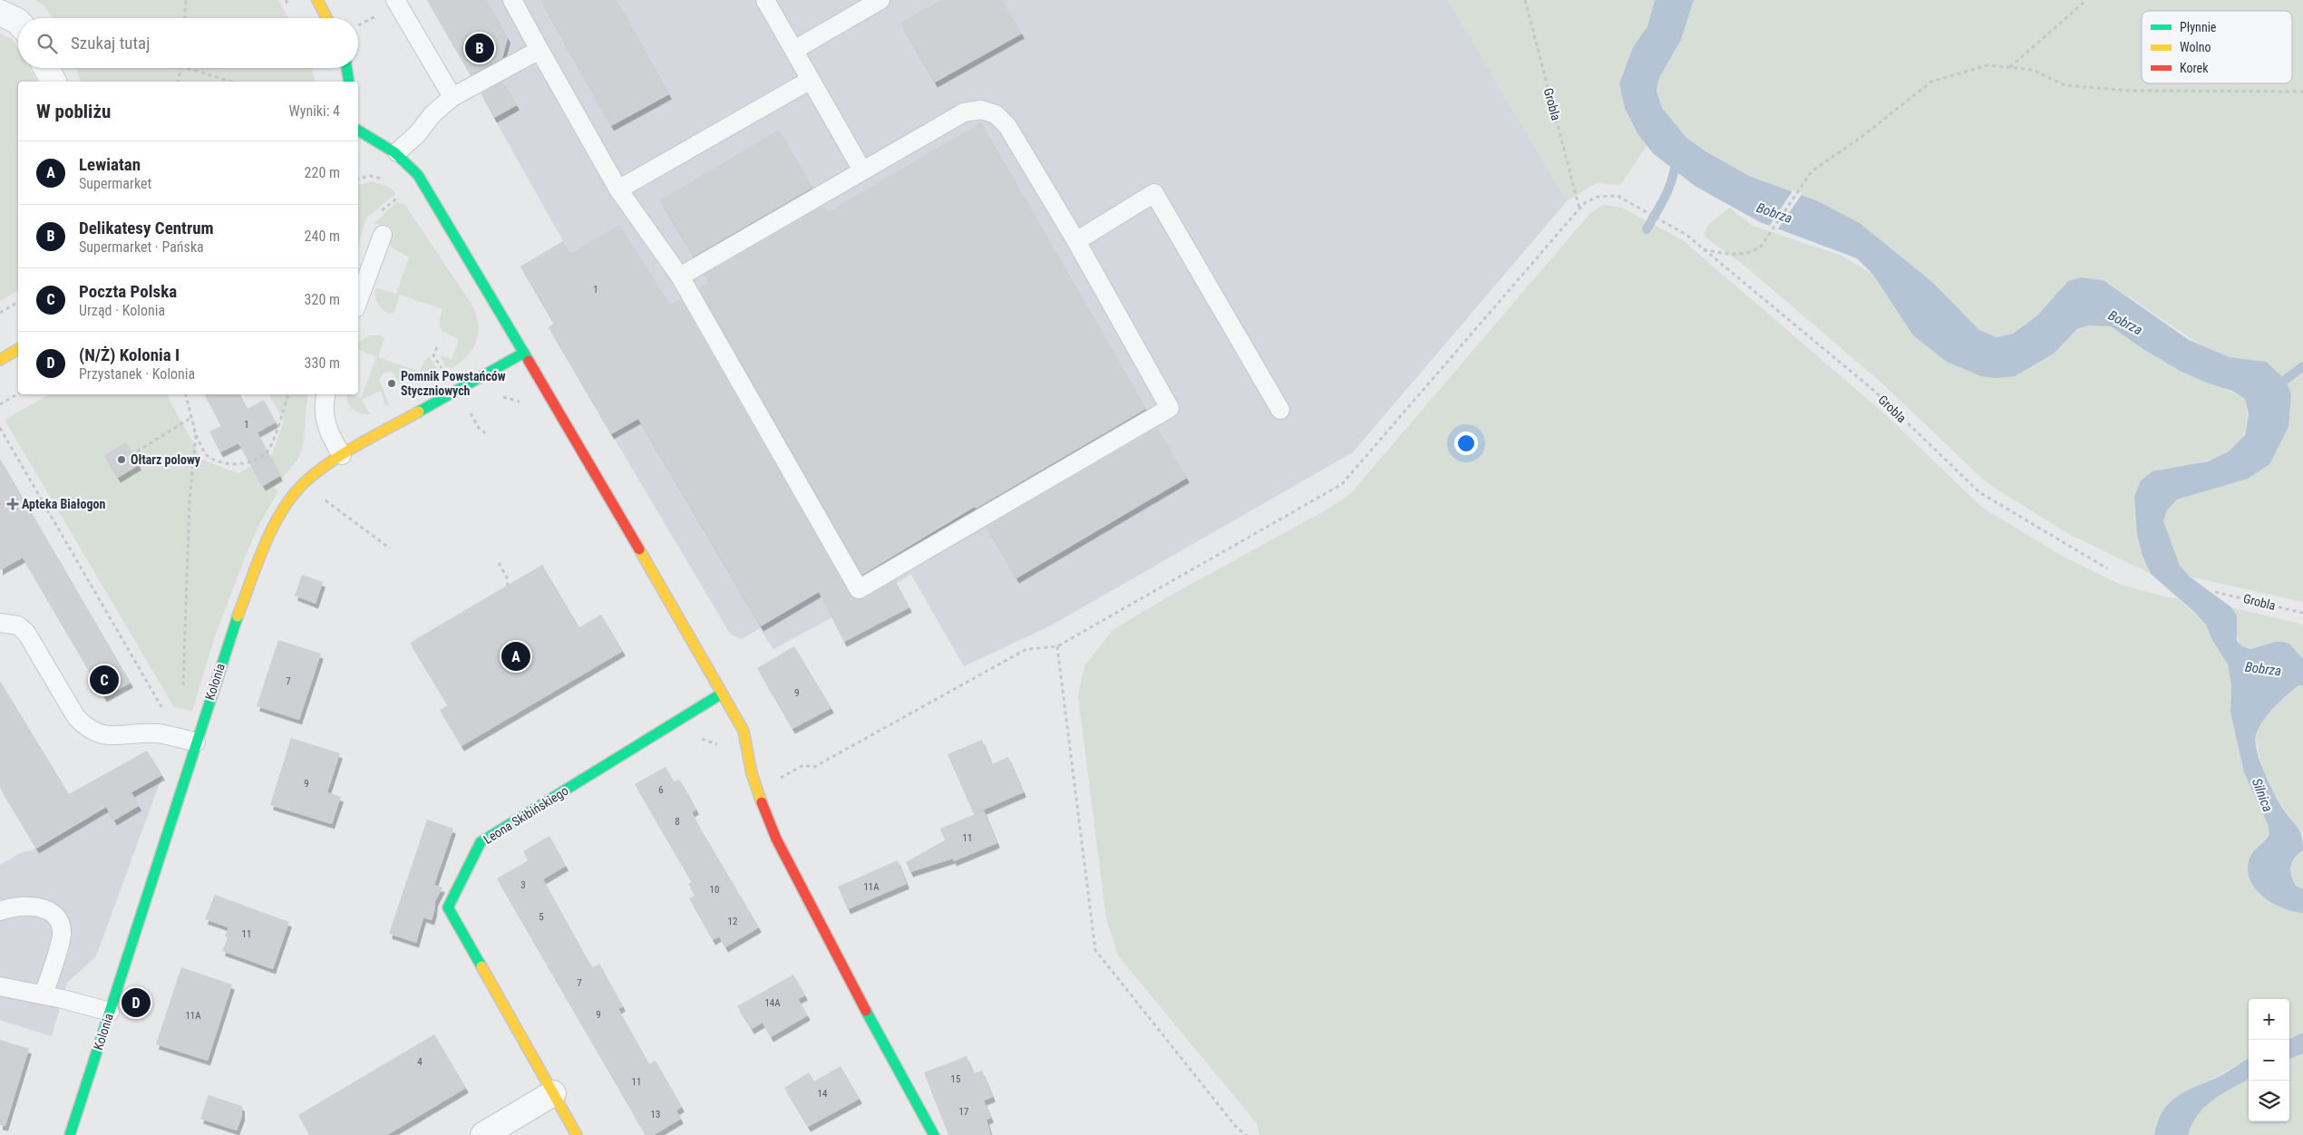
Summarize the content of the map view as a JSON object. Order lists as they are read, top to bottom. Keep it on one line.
{"streets":{"street":["Kolonia","Leona Skibińskiego"],"path":["Grobla"]},"water":["Bobrza","Silnica"],"places":{"other":["Pomnik Powstańców Styczniowych","Ołtarz polowy"],"health":["Apteka Białogon"]},"house_numbers":["1","1","7","9","9","6","8","11","3","11A","10","5","12","11","7","14A","9","11A","4","15","11","14","17","13"],"legend":["Płynnie","Wolno","Korek"],"page":{"search":"Szukaj tutaj","pins":["B","A","C","D"],"heading":["W pobliżu","Wyniki: 4"],"list":[{"mark":"A","name":"Lewiatan","note":"Supermarket","value":"220 m"},{"mark":"B","name":"Delikatesy Centrum","note":"Supermarket · Pańska","value":"240 m"},{"mark":"C","name":"Poczta Polska","note":"Urząd · Kolonia","value":"320 m"},{"mark":"D","name":"(N/Ż) Kolonia I","note":"Przystanek · Kolonia","value":"330 m"}],"map_buttons":["+","−"]}}
